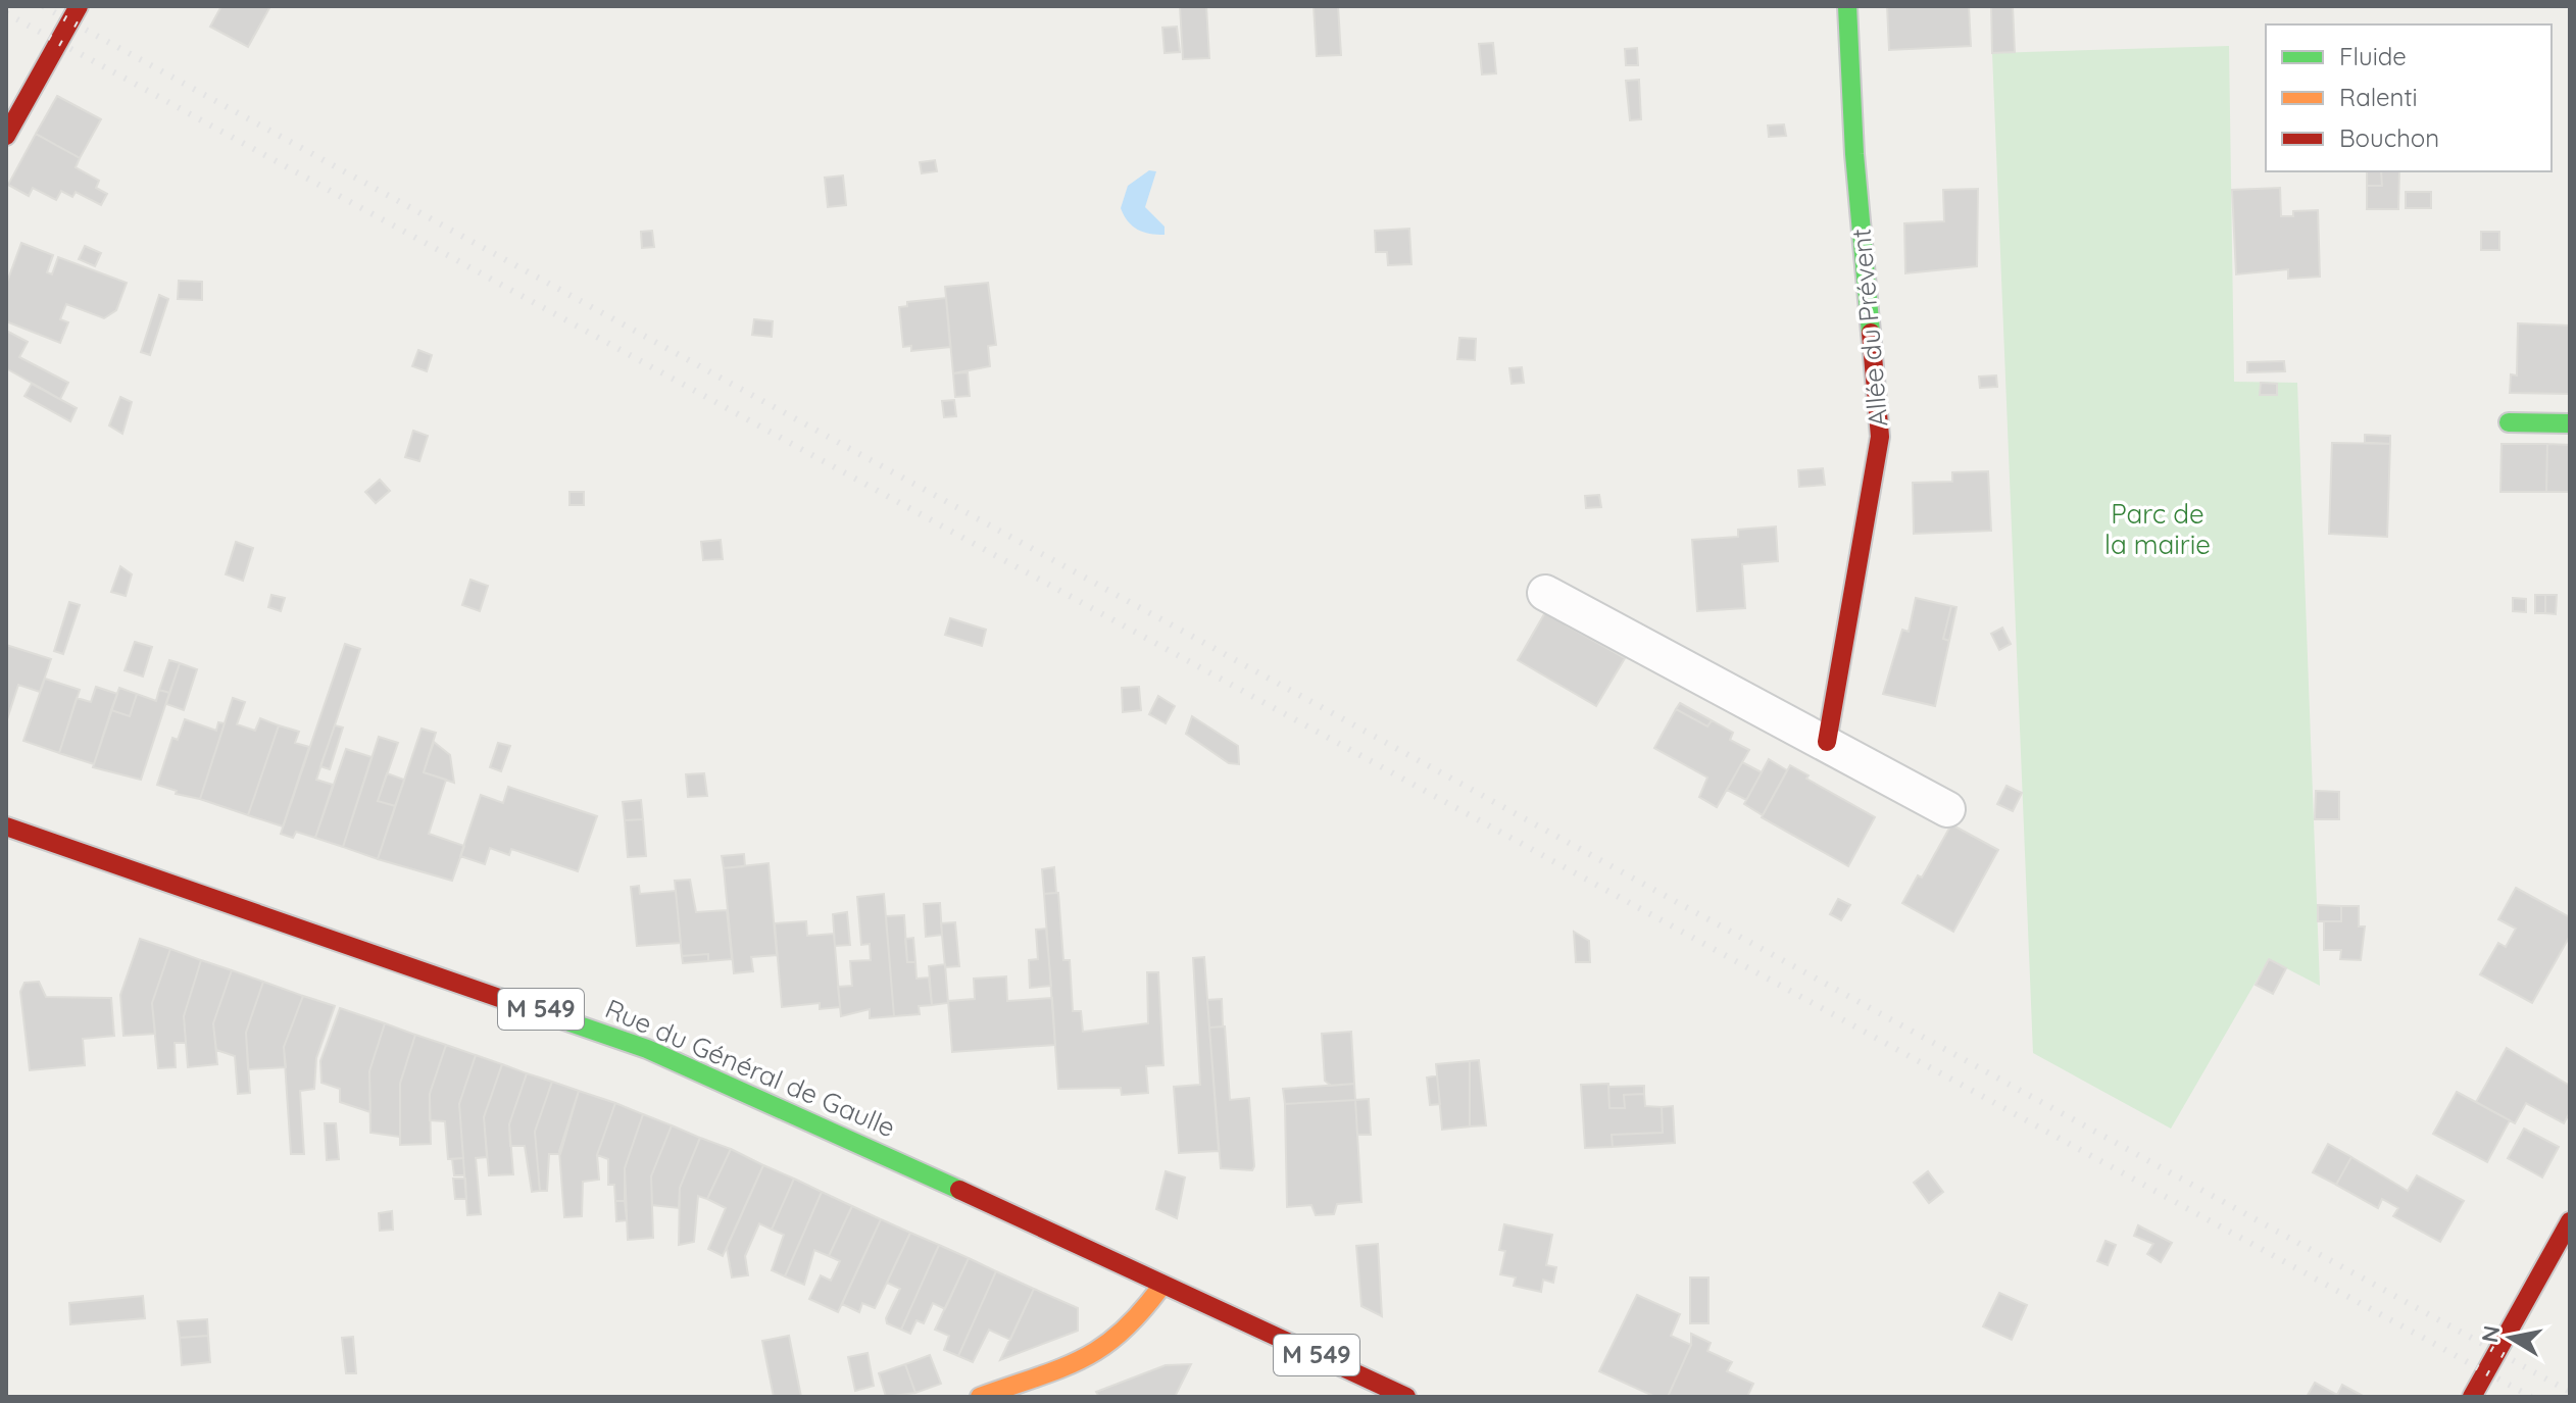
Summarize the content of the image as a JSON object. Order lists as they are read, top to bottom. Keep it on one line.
{"streets":{"main road":["Allée du Prévent","M 549","Rue du Général de Gaulle"]},"parks":["Parc de la mairie"],"legend":["Fluide","Ralenti","Bouchon"],"north":"left"}
